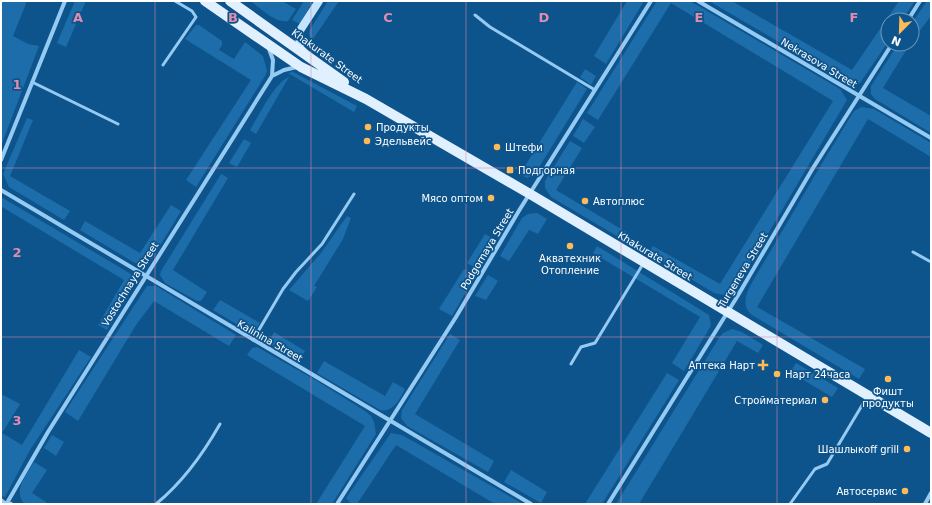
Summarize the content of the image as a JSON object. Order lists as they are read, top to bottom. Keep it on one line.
{"streets":{"main road":["Khakurate Street"],"street":["Nekrasova Street","Podgornaya Street","Turgeneva Street","Vostochnaya Street","Kalinina Street"]},"crossings":[["Khakurate Street","Podgornaya Street"],["Khakurate Street","Turgeneva Street"],["Nekrasova Street","Turgeneva Street"],["Podgornaya Street","Kalinina Street"],["Vostochnaya Street","Kalinina Street"]],"places":{"other":["Продукты","Эдельвейс","Штефи","Мясо оптом","Автоплюс","Акватехник Отопление","Нарт 24часа","Фишт продукты","Стройматериал","Шашлыкоff grill","Автосервис"],"transit":["Подгорная"],"health":["Аптека Нарт"]},"north":"bottom left","grid":{"columns":["A","B","C","D","E","F"],"rows":["1","2","3"]}}
